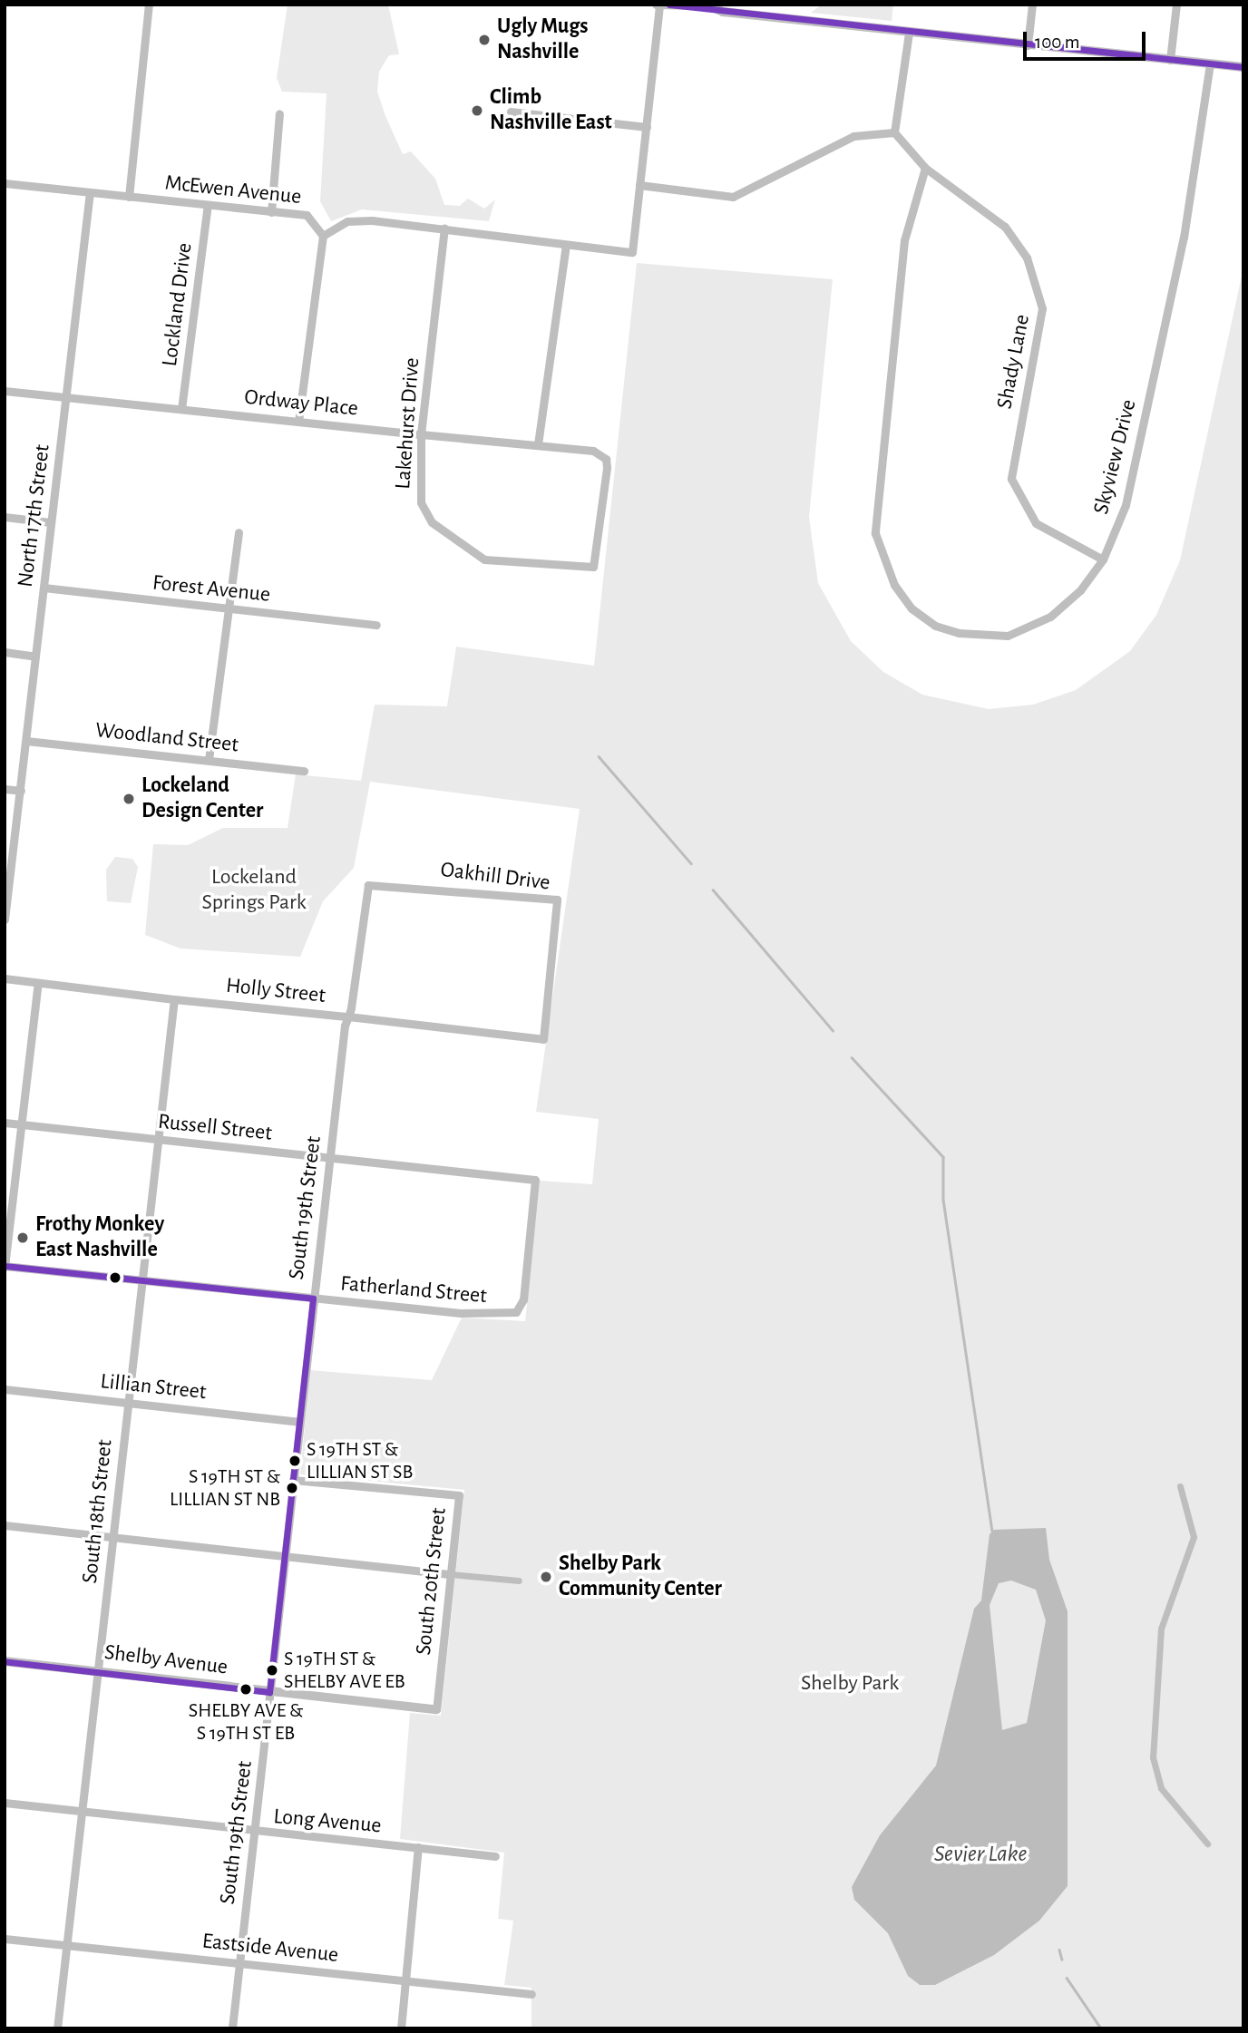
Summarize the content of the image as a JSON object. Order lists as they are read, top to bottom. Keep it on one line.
{"streets":{"street":["McEwen Avenue","Lockland Drive","Shady Lane","Ordway Place","Lakehurst Drive","Skyview Drive","North 17th Street","Forest Avenue","Woodland Street","Oakhill Drive","Holly Street","Russell Street","South 19th Street","Fatherland Street","Lillian Street","South 18th Street","South 20th Street","Shelby Avenue","Long Avenue","Eastside Avenue"]},"crossings":[["McEwen Avenue","Lockland Drive"],["McEwen Avenue","North 17th Street"],["Lockland Drive","Ordway Place"],["Shady Lane","Skyview Drive"],["Ordway Place","Lakehurst Drive"],["Ordway Place","North 17th Street"],["North 17th Street","Forest Avenue"],["North 17th Street","Woodland Street"],["Oakhill Drive","Holly Street"],["Oakhill Drive","South 19th Street"],["Holly Street","South 19th Street"],["Holly Street","South 18th Street"],["Russell Street","South 19th Street"],["Russell Street","Fatherland Street"],["Russell Street","South 18th Street"],["South 19th Street","Fatherland Street"],["South 19th Street","Lillian Street"],["South 19th Street","South 20th Street"],["South 19th Street","Shelby Avenue"],["South 19th Street","Long Avenue"],["South 19th Street","Eastside Avenue"],["Fatherland Street","South 18th Street"],["Lillian Street","South 18th Street"],["South 18th Street","Shelby Avenue"],["South 18th Street","Long Avenue"],["South 18th Street","Eastside Avenue"],["South 20th Street","Shelby Avenue"]],"water":["Sevier Lake"],"parks":["Lockeland Springs Park","Shelby Park"],"places":["Ugly Mugs Nashville","Climb Nashville East","Lockeland Design Center","Frothy Monkey East Nashville","S 19TH ST & LILLIAN ST SB","S 19TH ST & LILLIAN ST NB","Shelby Park Community Center","S 19TH ST & SHELBY AVE EB","SHELBY AVE & S 19TH ST EB"],"scale_bar":"100 m"}
